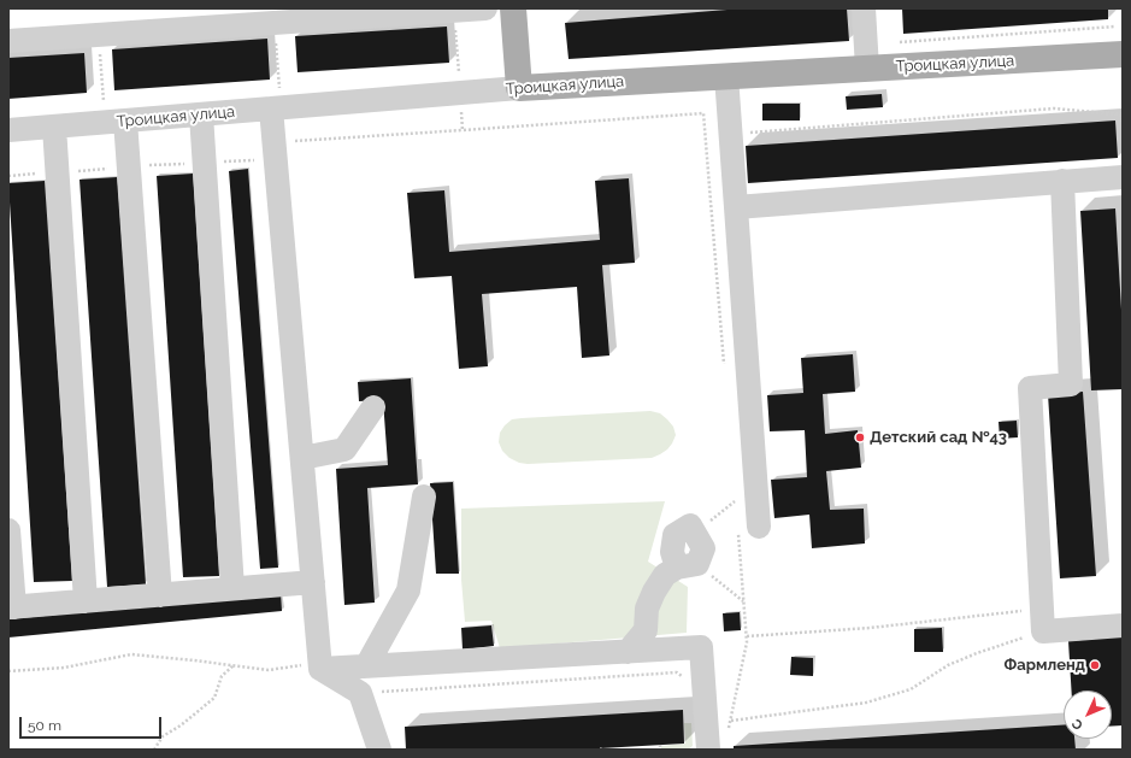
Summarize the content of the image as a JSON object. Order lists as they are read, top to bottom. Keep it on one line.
{"streets":{"main road":["Троицкая улица"]},"places":["Детский сад №43","Фармленд"],"scale_bar":"50 m","north":"bottom left"}
